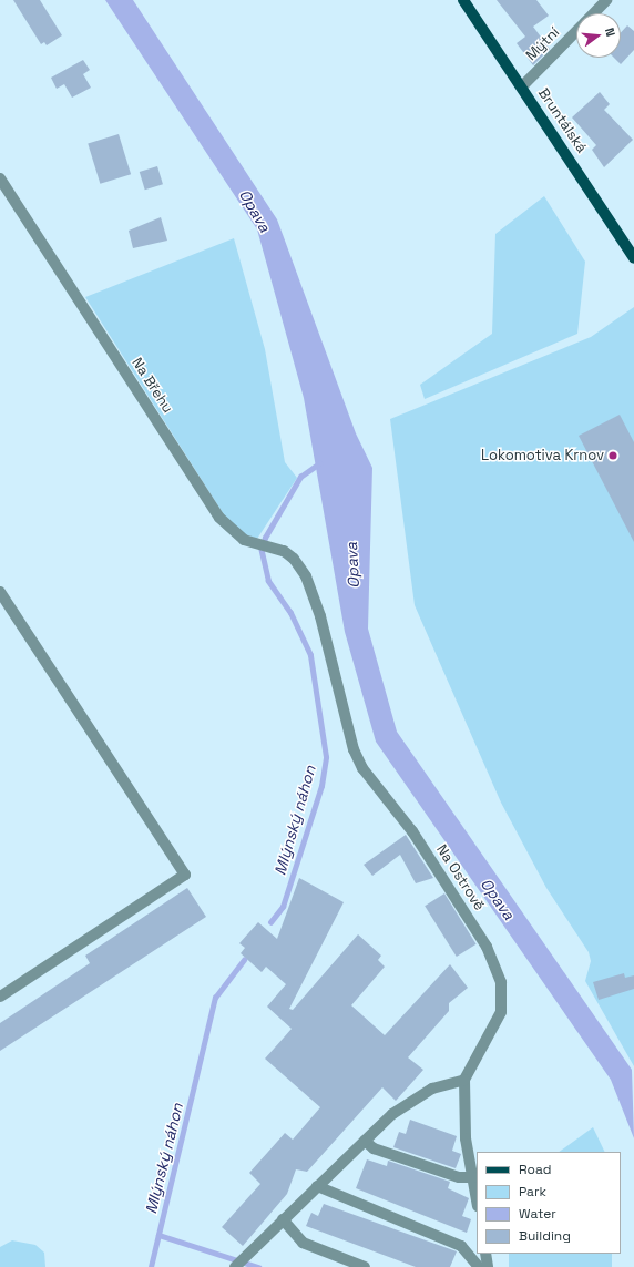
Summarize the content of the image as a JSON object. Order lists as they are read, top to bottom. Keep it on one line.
{"streets":{"main road":["Bruntálská"],"street":["Mýtní","Na Břehu","Na Ostrově"]},"crossings":[["Mýtní","Bruntálská"],["Na Břehu","Na Ostrově"]],"water":["Opava","Mlýnský náhon"],"places":["Lokomotiva Krnov"],"legend":["Road","Park","Water","Building"],"north":"right"}
